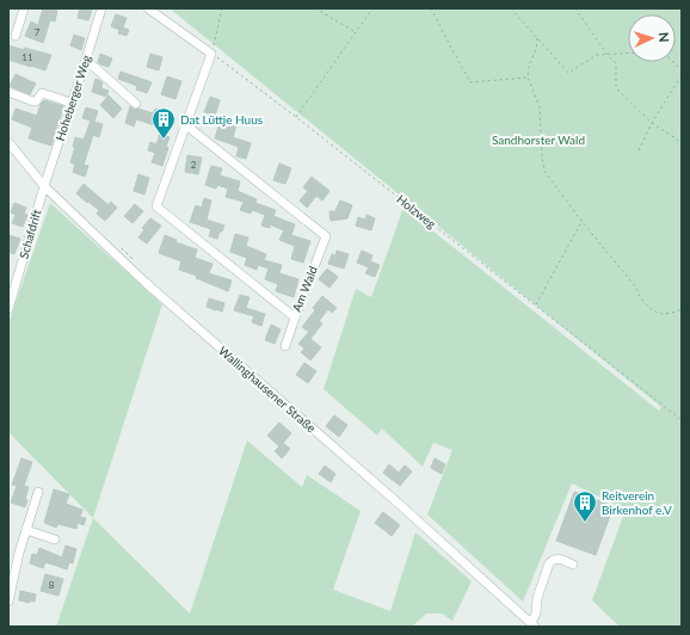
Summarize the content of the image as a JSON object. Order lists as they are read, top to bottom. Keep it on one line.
{"streets":{"street":["Hoheberger Weg","Schafdrift","Am Wald","Wallinghausener Straße"],"path":["Holzweg"]},"crossings":[["Hoheberger Weg","Schafdrift"],["Hoheberger Weg","Wallinghausener Straße"],["Holzweg","Am Wald"],["Schafdrift","Wallinghausener Straße"]],"parks":["Sandhorster Wald"],"places":{"building":["Dat Lüttje Huus","Reitverein Birkenhof e.V"]},"house_numbers":["7","11","2","8"],"north":"right"}
